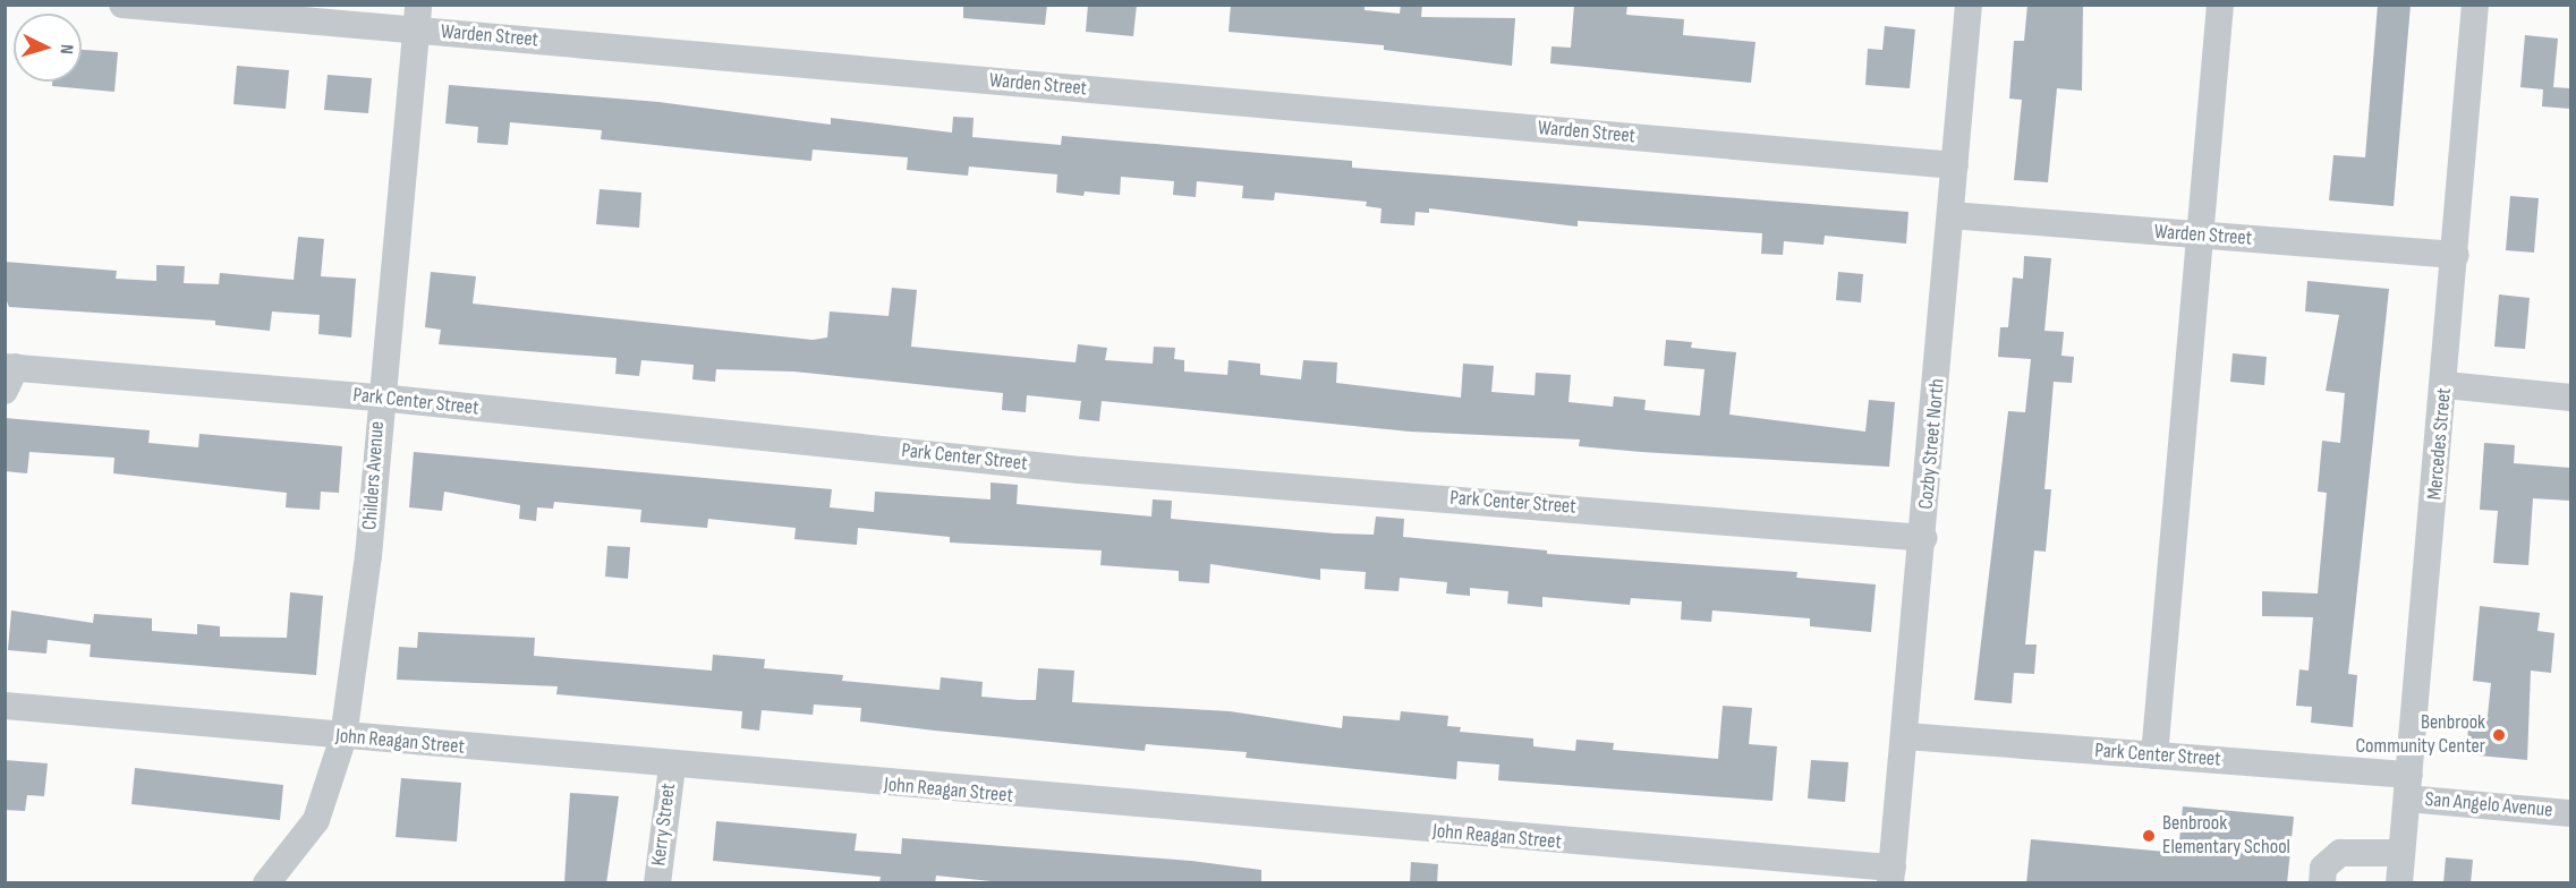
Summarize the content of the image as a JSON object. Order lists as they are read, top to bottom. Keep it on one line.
{"streets":{"street":["Warden Street","Park Center Street","Cozby Street North","Mercedes Street","Childers Avenue","John Reagan Street","San Angelo Avenue","Kerry Street"]},"crossings":[["Warden Street","Cozby Street North"],["Warden Street","Mercedes Street"],["Warden Street","Childers Avenue"],["Park Center Street","Cozby Street North"],["Park Center Street","Mercedes Street"],["Park Center Street","Childers Avenue"],["Park Center Street","San Angelo Avenue"],["Cozby Street North","John Reagan Street"],["Mercedes Street","San Angelo Avenue"],["Childers Avenue","John Reagan Street"],["John Reagan Street","Kerry Street"]],"places":["Benbrook Community Center","Benbrook Elementary School"],"north":"right"}
